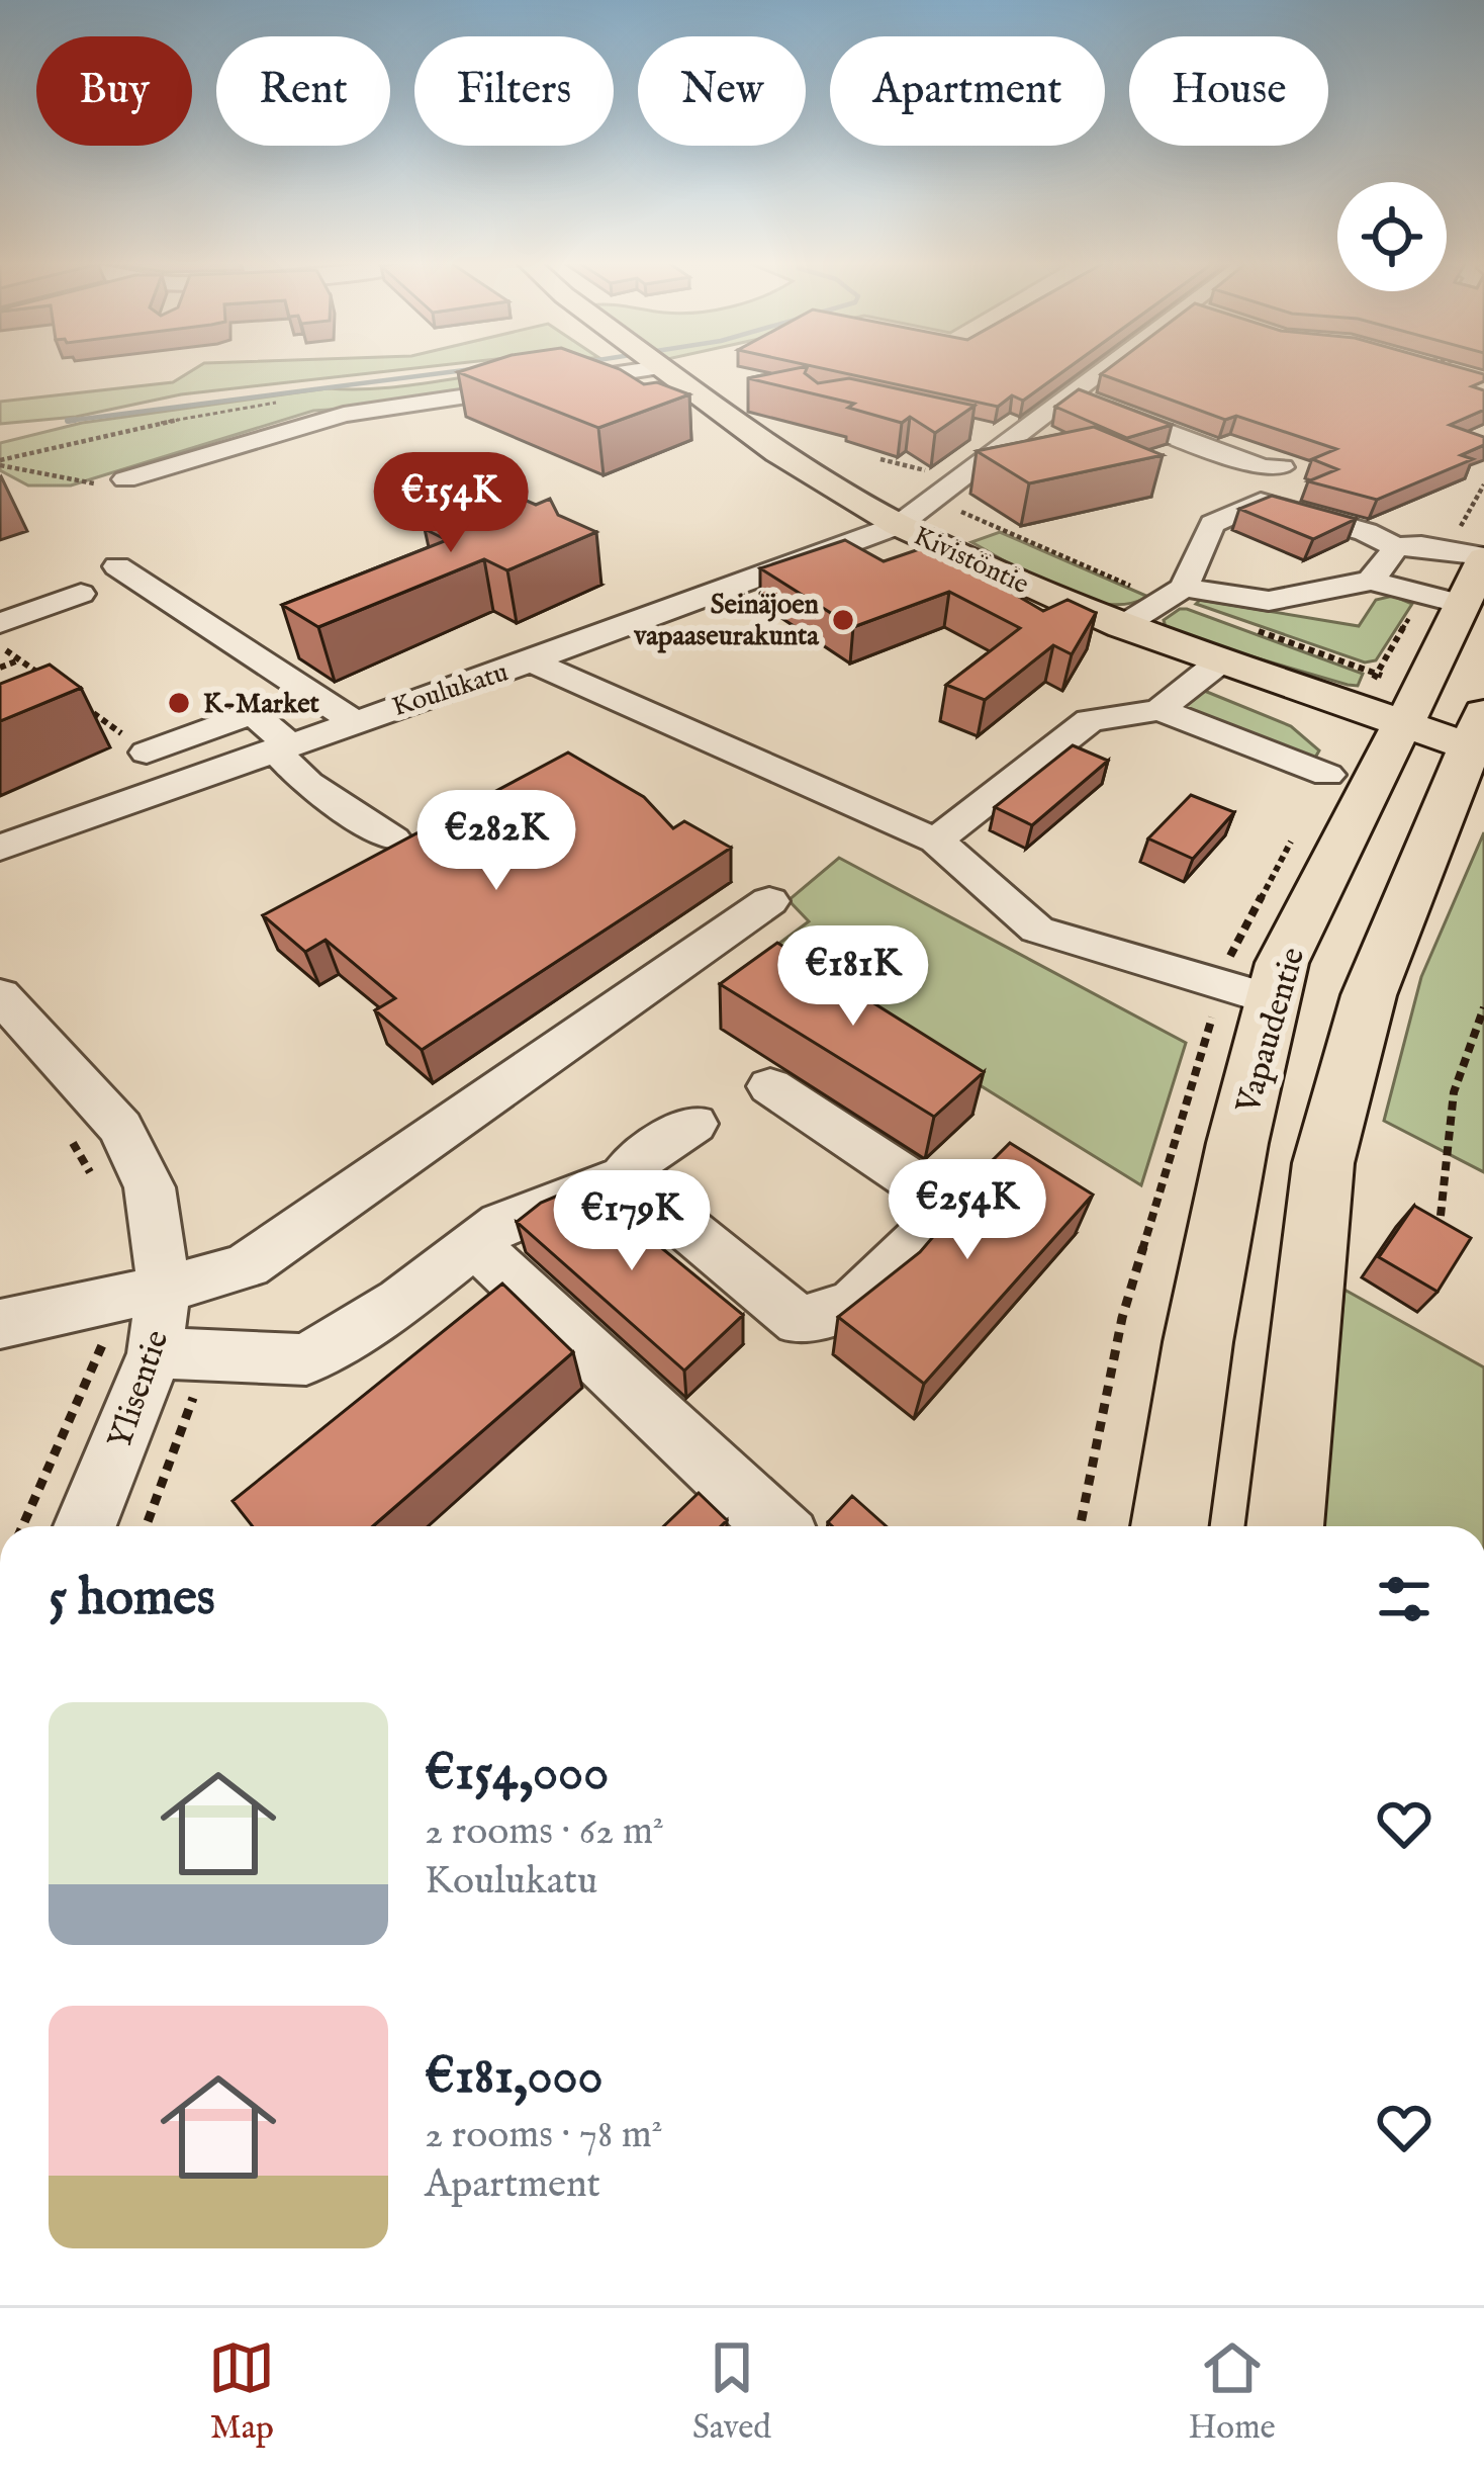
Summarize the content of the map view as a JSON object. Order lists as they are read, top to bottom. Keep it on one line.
{"streets":{"main road":["Kivistöntie","Vapaudentie"],"street":["Koulukatu","Ylisentie"]},"crossings":[["Kivistöntie","Koulukatu"],["Kivistöntie","Vapaudentie"]],"places":["Seinäjoen vapaaseurakunta","K-Market"],"page":{"chip":["Buy","Rent","Filters","New","Apartment","House"],"price":["€154K","€282K","€181K","€254K","€179K"],"heading":"5 homes","list":[{"name":"€154,000","note":"2 rooms · 62 m² · Koulukatu"},{"name":"€181,000","note":"2 rooms · 78 m² · Apartment"}],"tabs":["Map","Saved","Home"]}}
